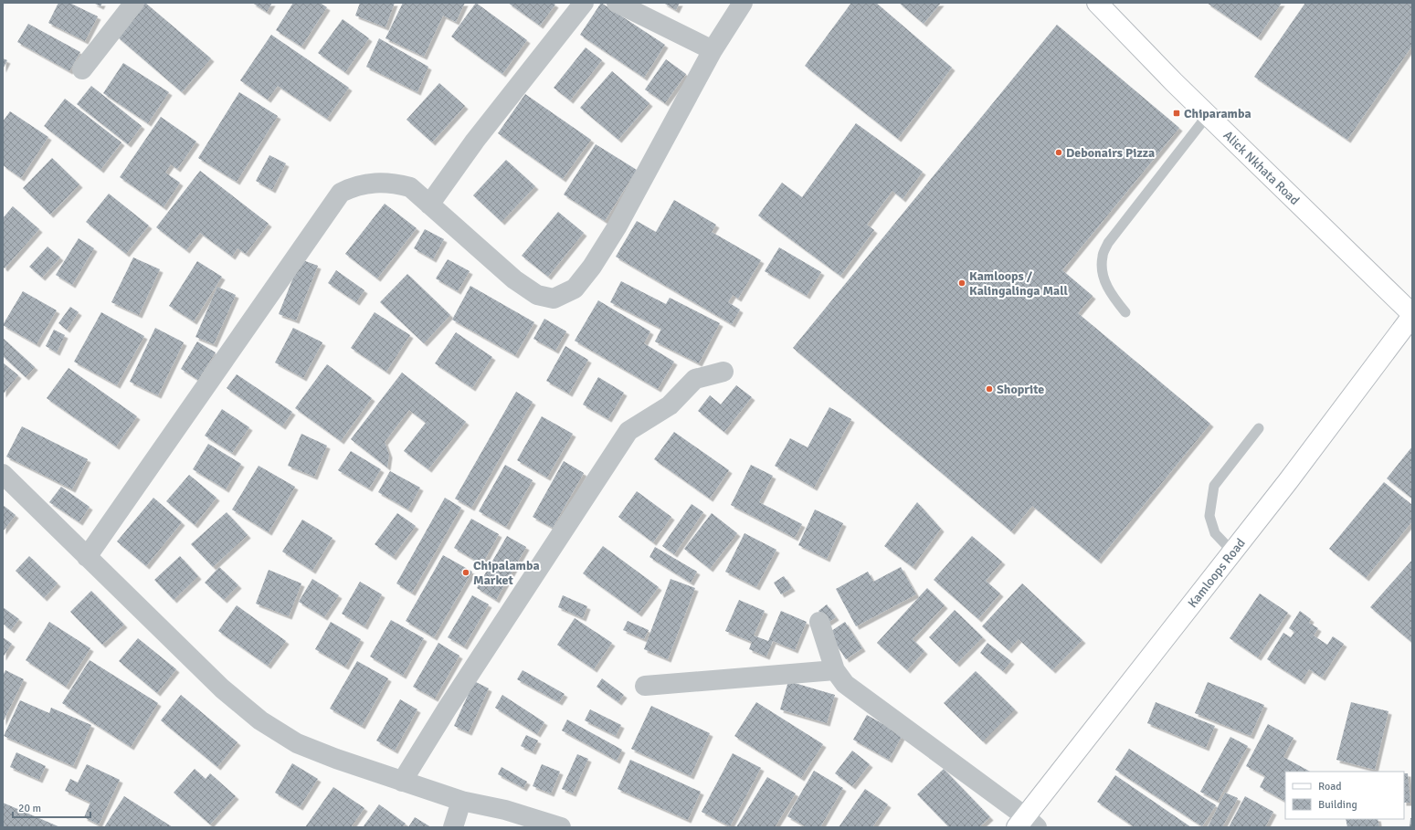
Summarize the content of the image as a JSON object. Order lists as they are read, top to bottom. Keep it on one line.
{"streets":{"main road":["Alick Nkhata Road","Kamloops Road"]},"crossings":[["Alick Nkhata Road","Kamloops Road"]],"places":{"transit":["Chiparamba"],"other":["Debonairs Pizza","Kamloops / Kalingalinga Mall","Shoprite","Chipalamba Market"]},"legend":["Road","Building"],"scale_bar":"20 m"}
